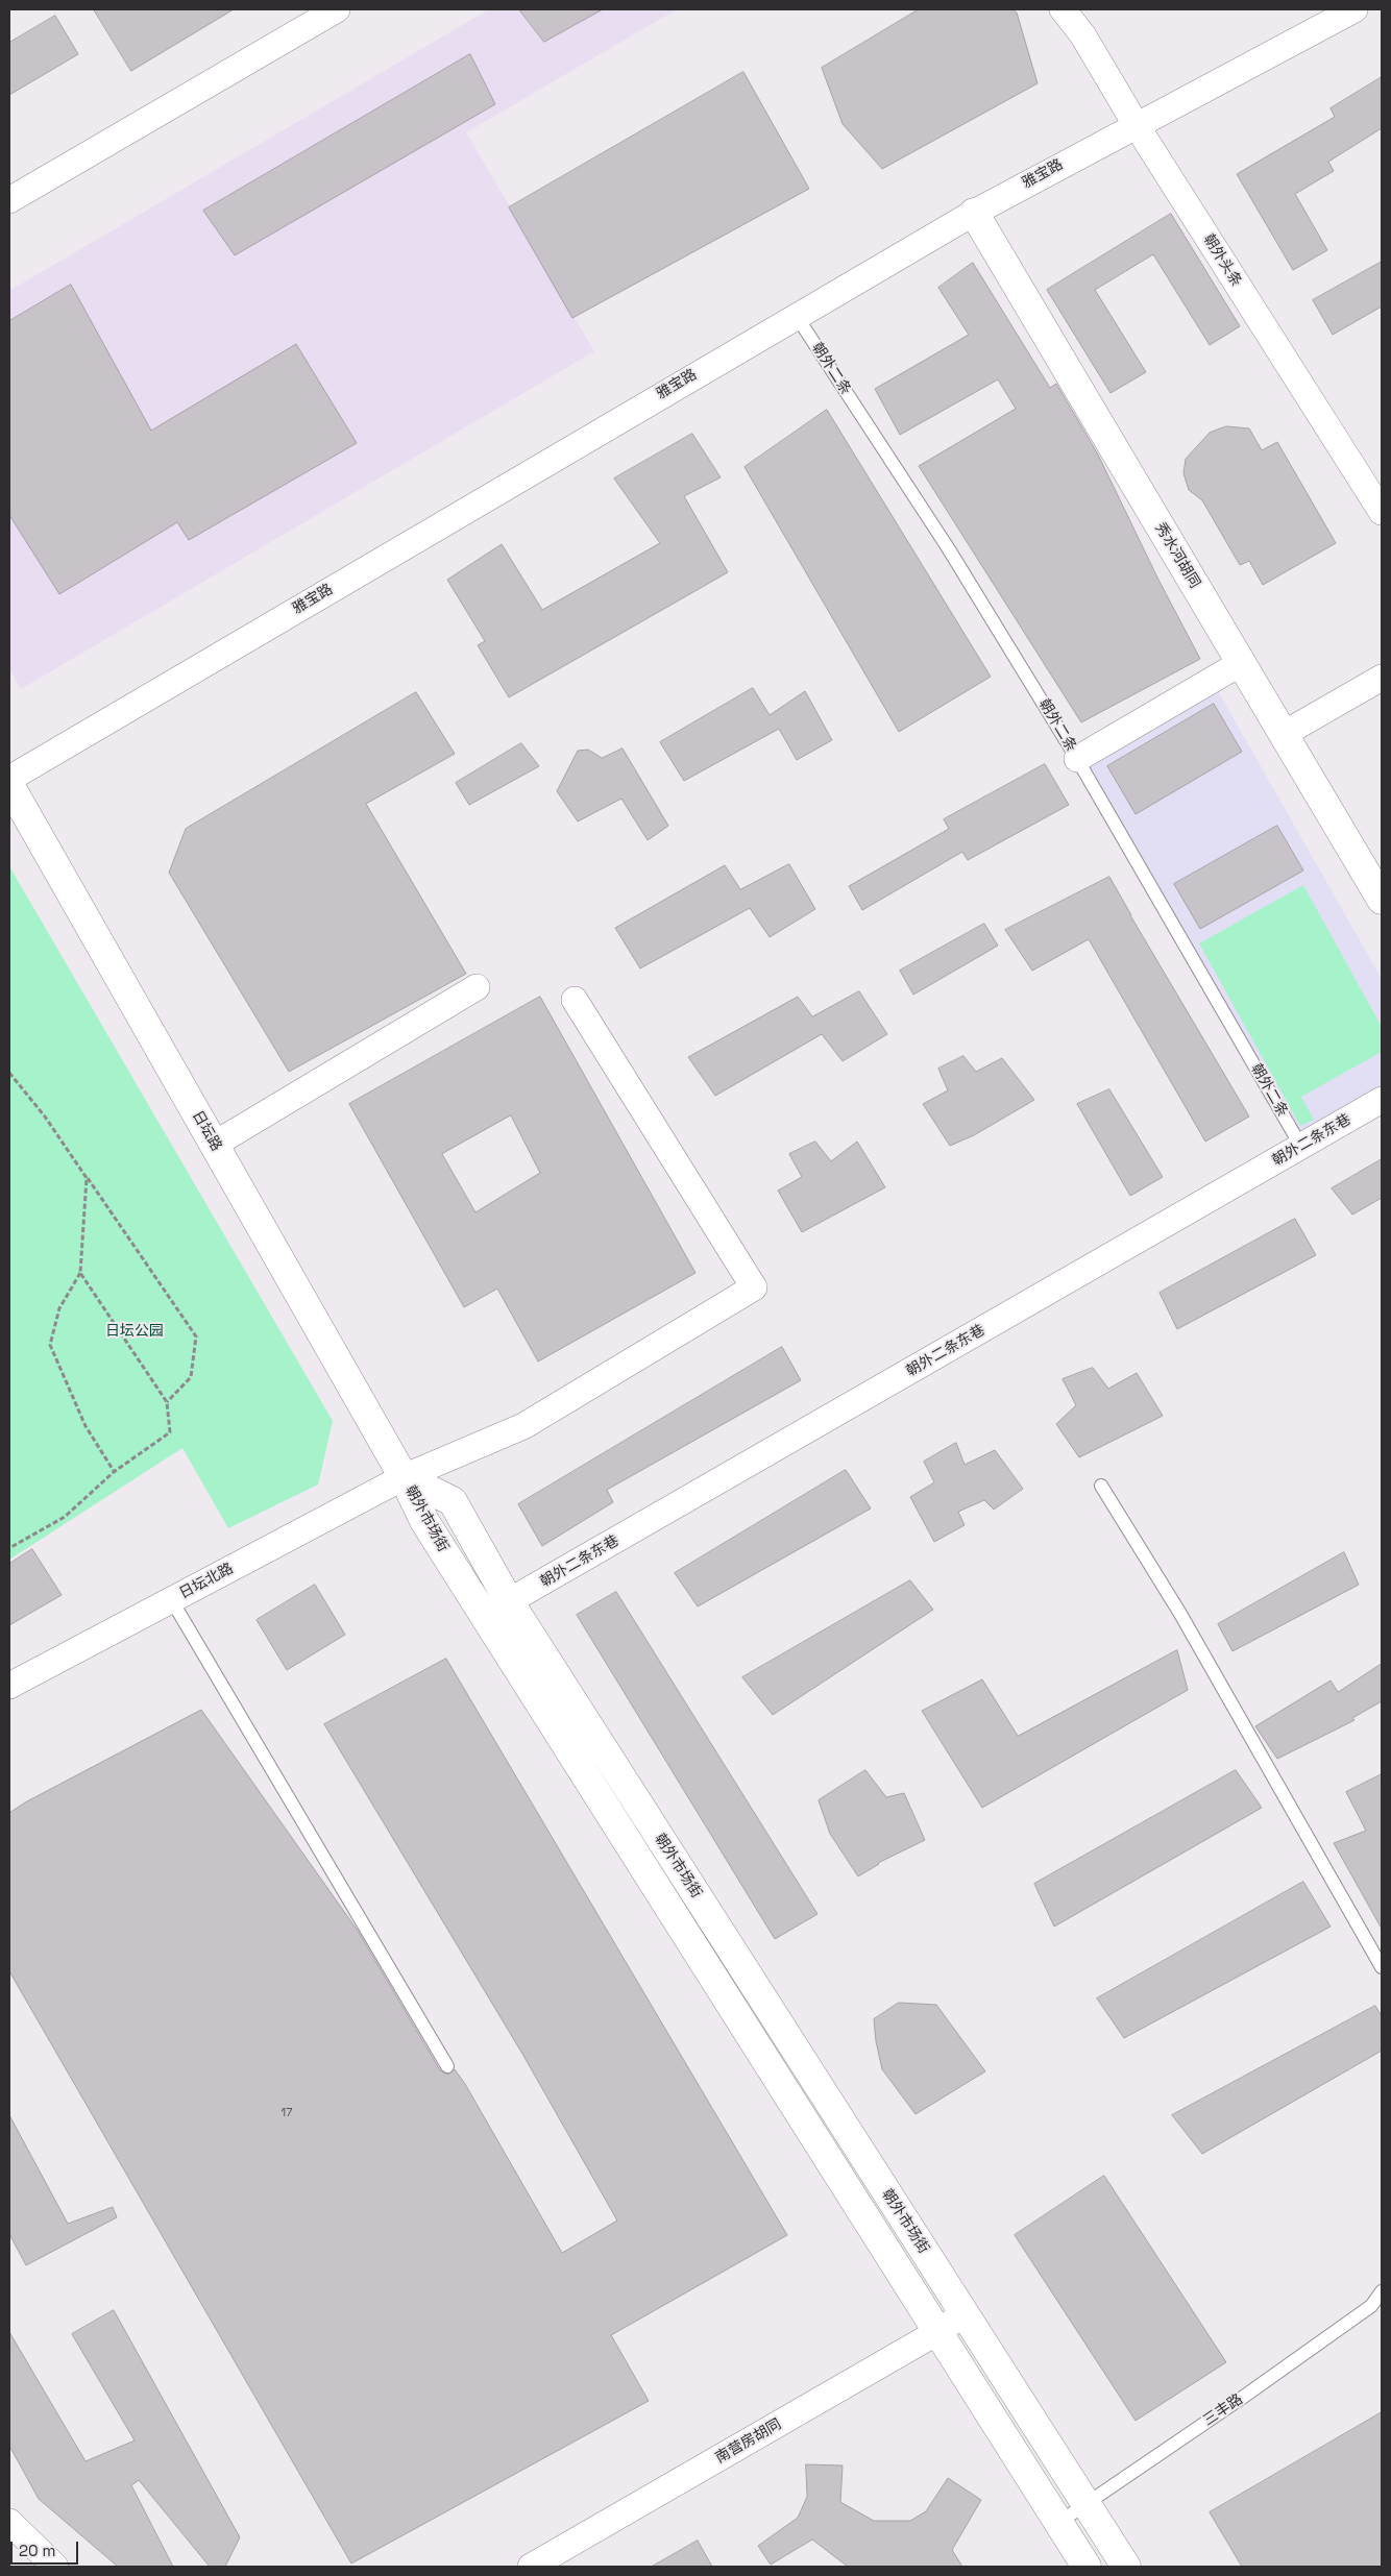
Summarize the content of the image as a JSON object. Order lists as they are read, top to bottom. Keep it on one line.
{"streets":{"main road":["秀水河胡同","日坛路","朝外市场街"],"street":["雅宝路","朝外头条","朝外二条东巷","日坛北路","南营房胡同"],"lane":["朝外二条","三丰路"]},"crossings":[["雅宝路","朝外头条"],["雅宝路","朝外二条"],["雅宝路","秀水河胡同"],["朝外二条","朝外二条东巷"],["日坛路","朝外市场街"],["日坛路","日坛北路"],["朝外二条东巷","朝外市场街"],["朝外市场街","日坛北路"],["朝外市场街","三丰路"],["朝外市场街","南营房胡同"]],"parks":["日坛公园"],"house_numbers":["17"],"scale_bar":"20 m"}
